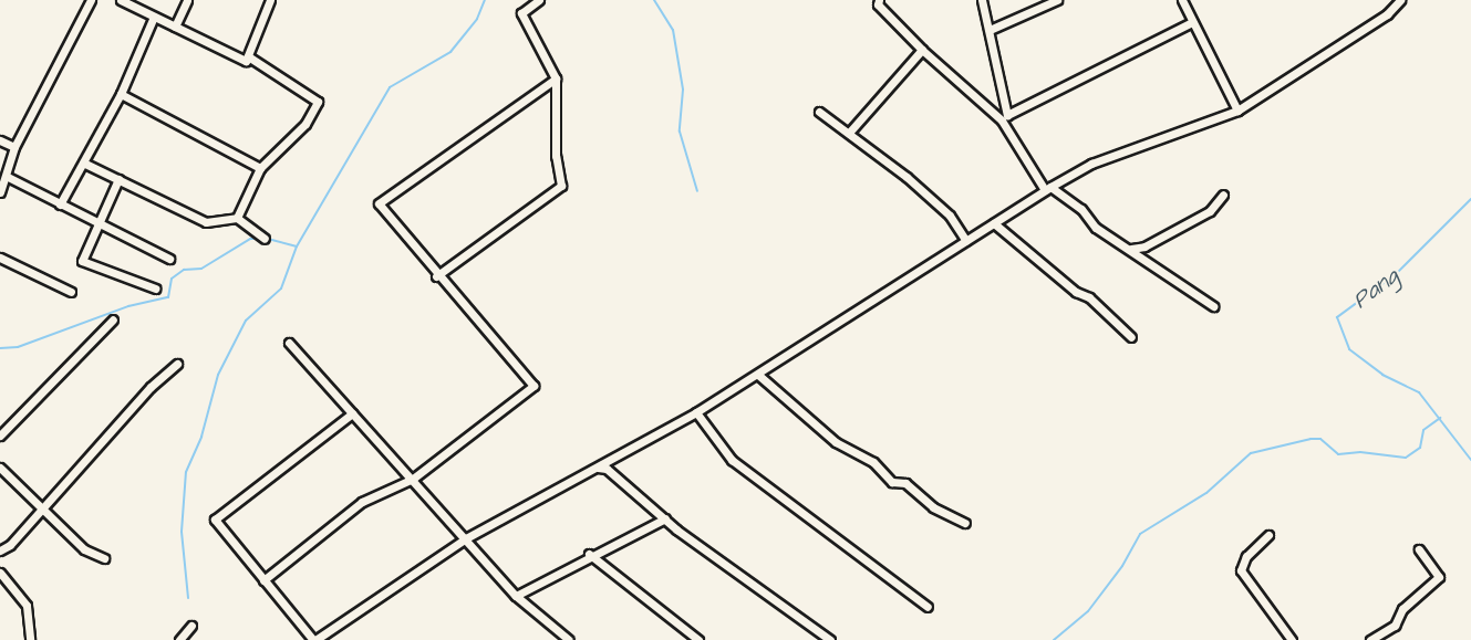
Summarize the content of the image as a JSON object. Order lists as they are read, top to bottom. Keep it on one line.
{"water":["Pang"]}
